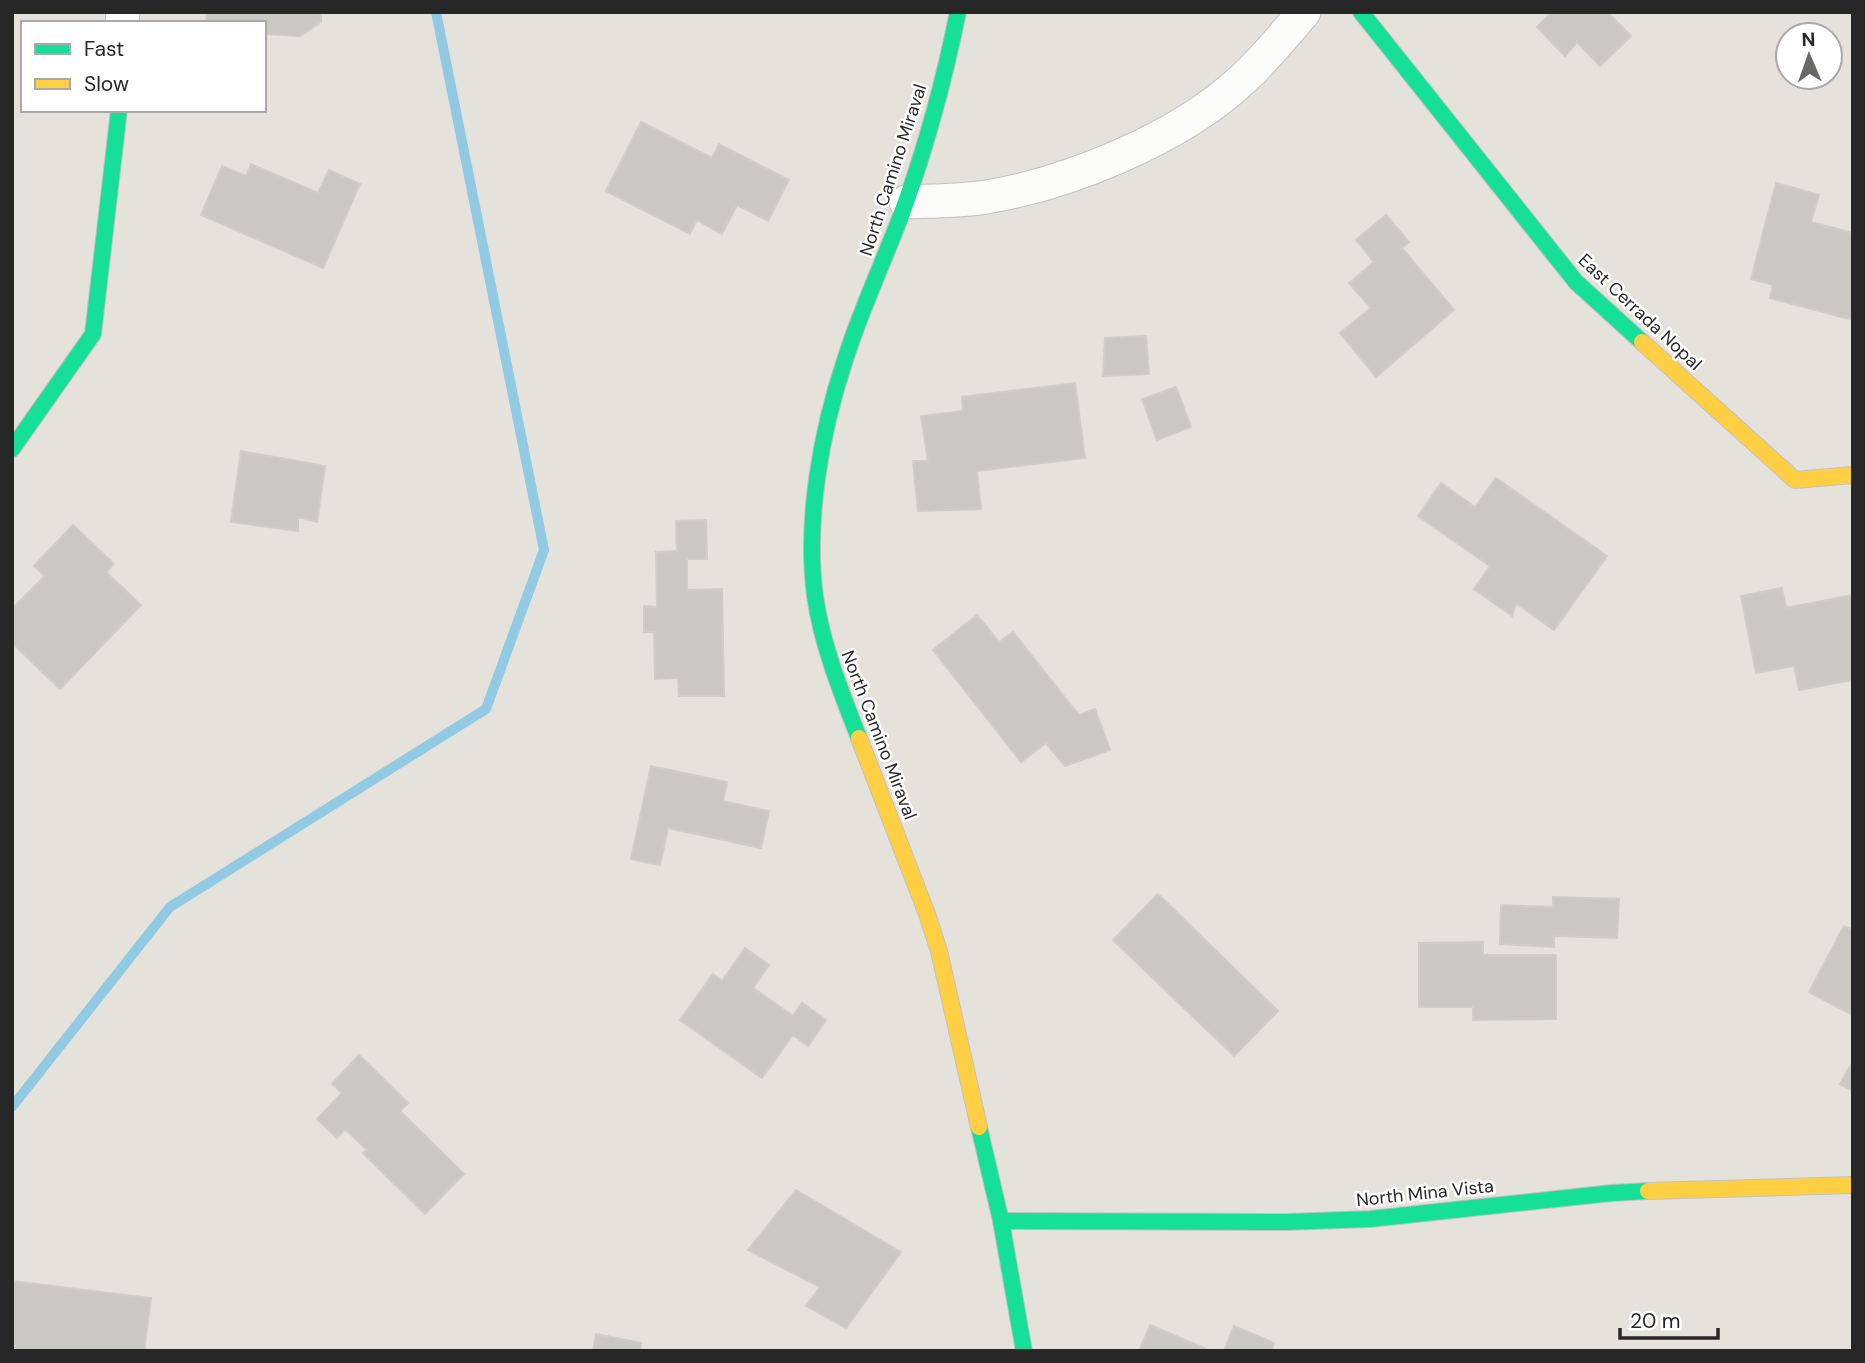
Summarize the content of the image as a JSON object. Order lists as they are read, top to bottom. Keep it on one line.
{"streets":{"street":["North Camino Miraval","East Cerrada Nopal","North Mina Vista"]},"crossings":[["North Camino Miraval","North Mina Vista"]],"legend":["Fast","Slow"],"scale_bar":"20 m","north":"top"}
